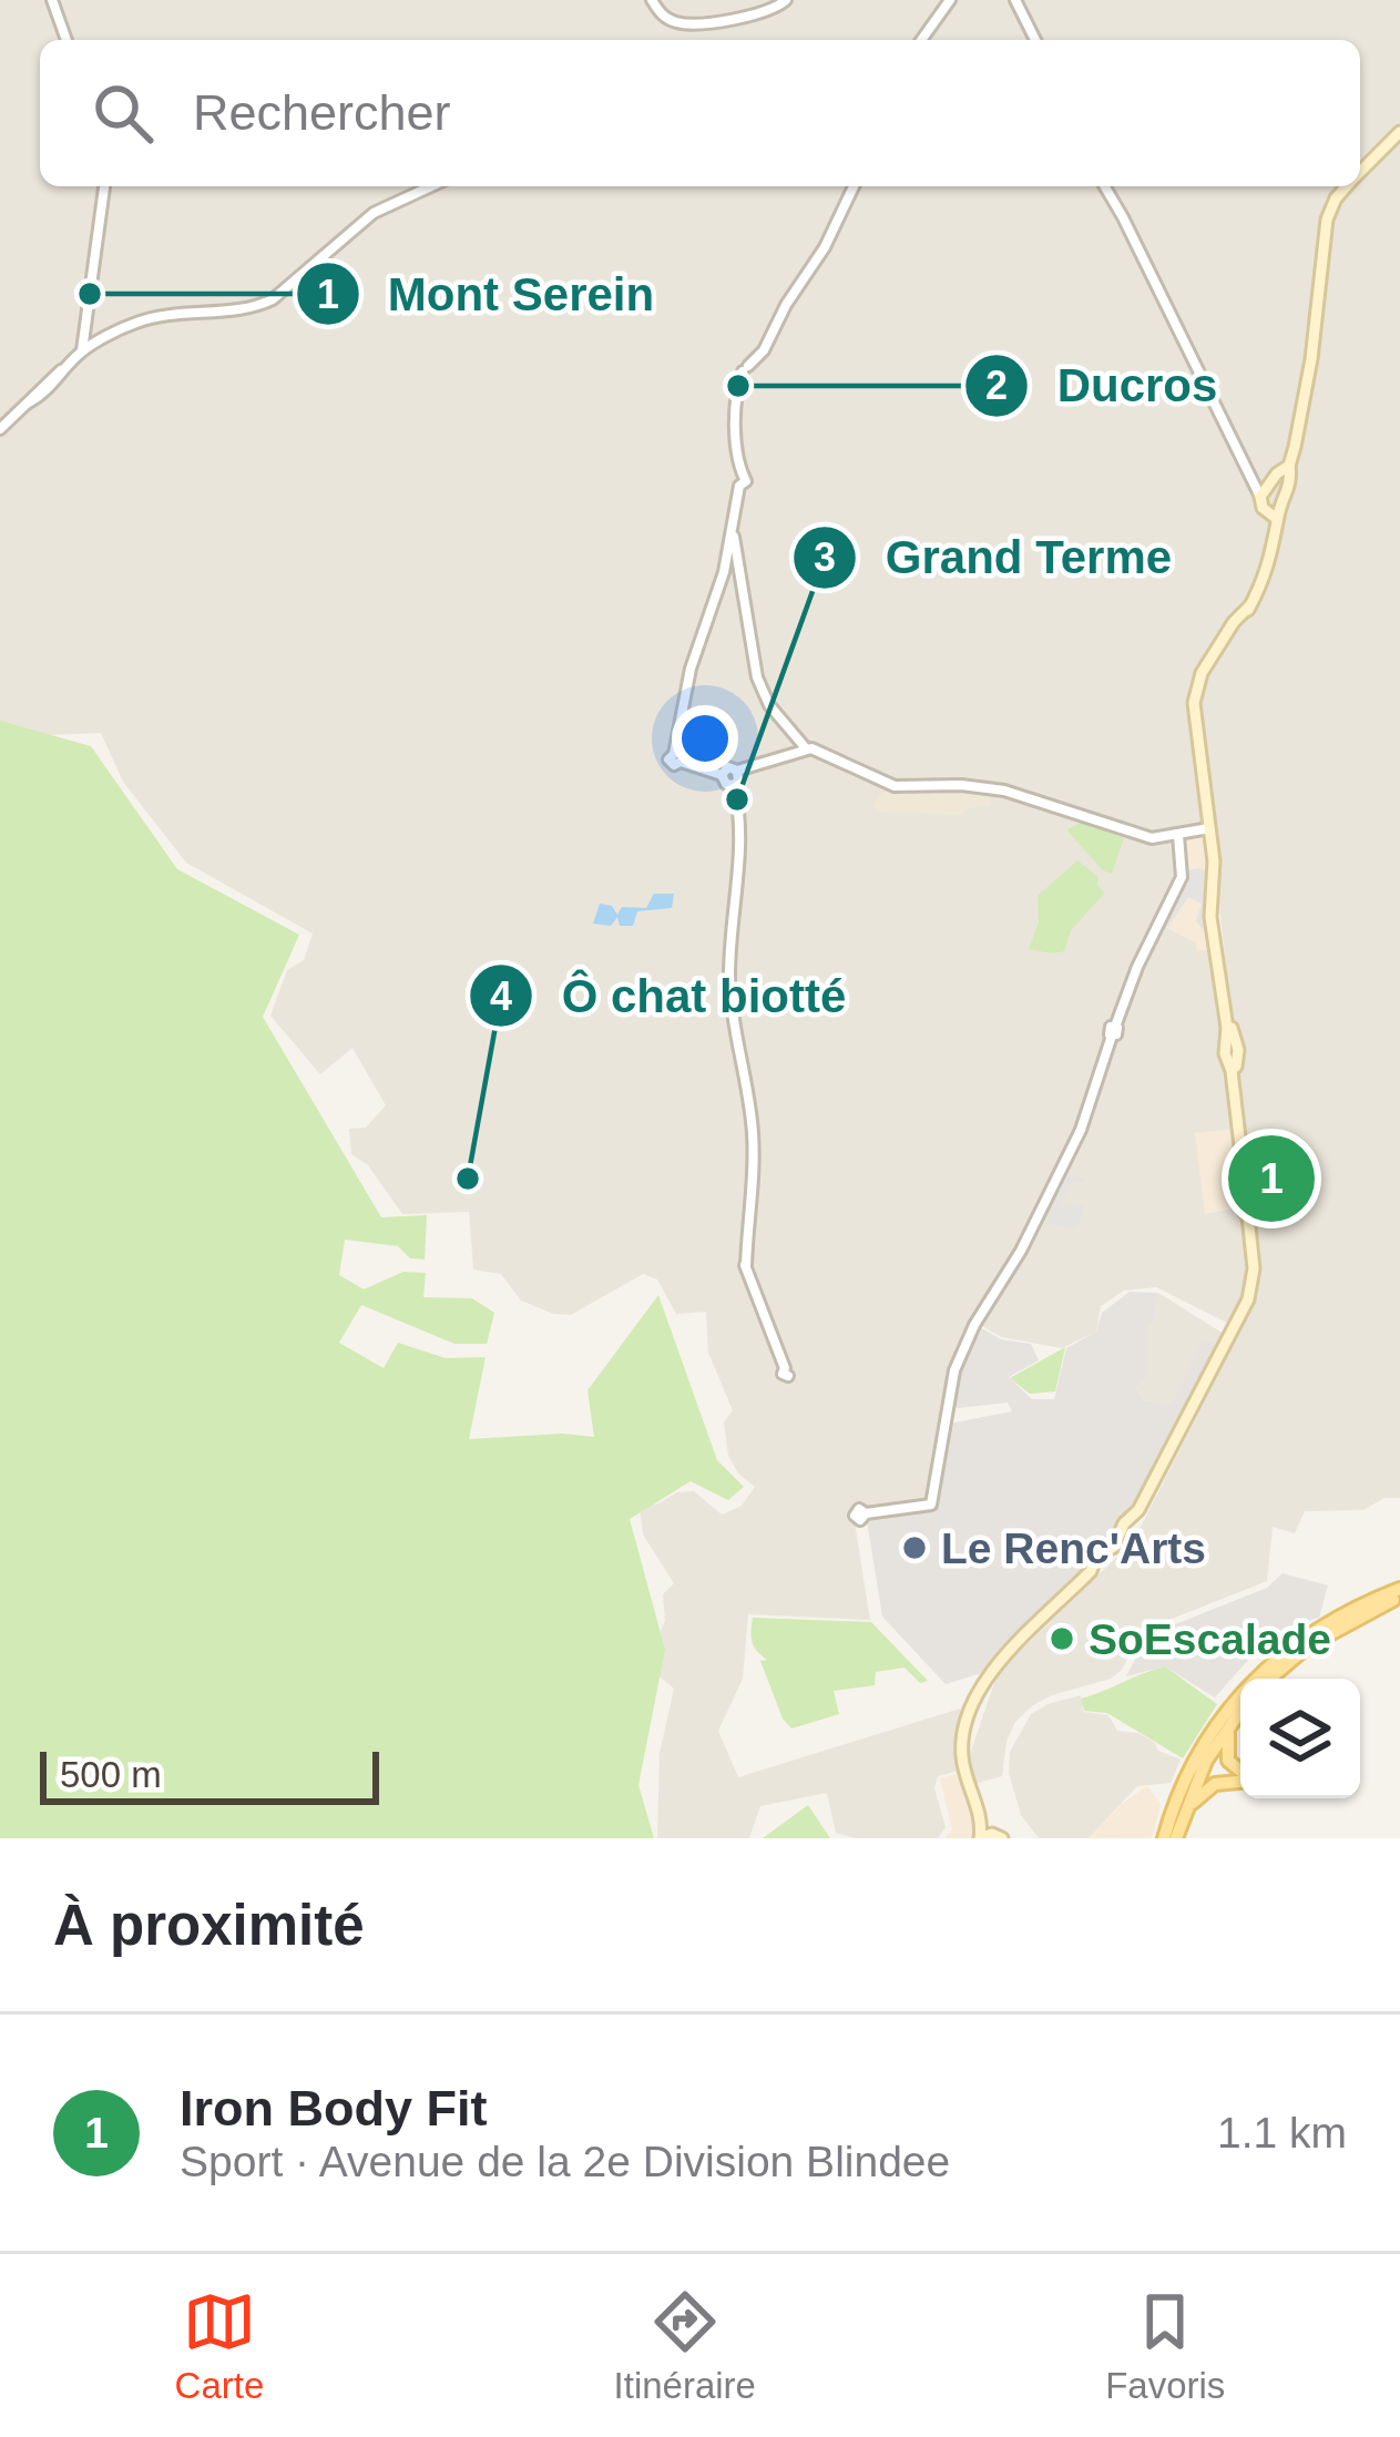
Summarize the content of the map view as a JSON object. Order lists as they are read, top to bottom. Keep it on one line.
{"places":["Mont Serein","Ducros","Grand Terme","Ô chat biotté","Le Renc'Arts","SoEscalade"],"scale_bar":"500 m","page":{"search":"Rechercher","pins":"1","scale":"500 m","heading":"À proximité","list":[{"mark":"1","name":"Iron Body Fit","note":"Sport · Avenue de la 2e Division Blindee","value":"1.1 km"}],"nav":["Carte","Itinéraire","Favoris"]}}
